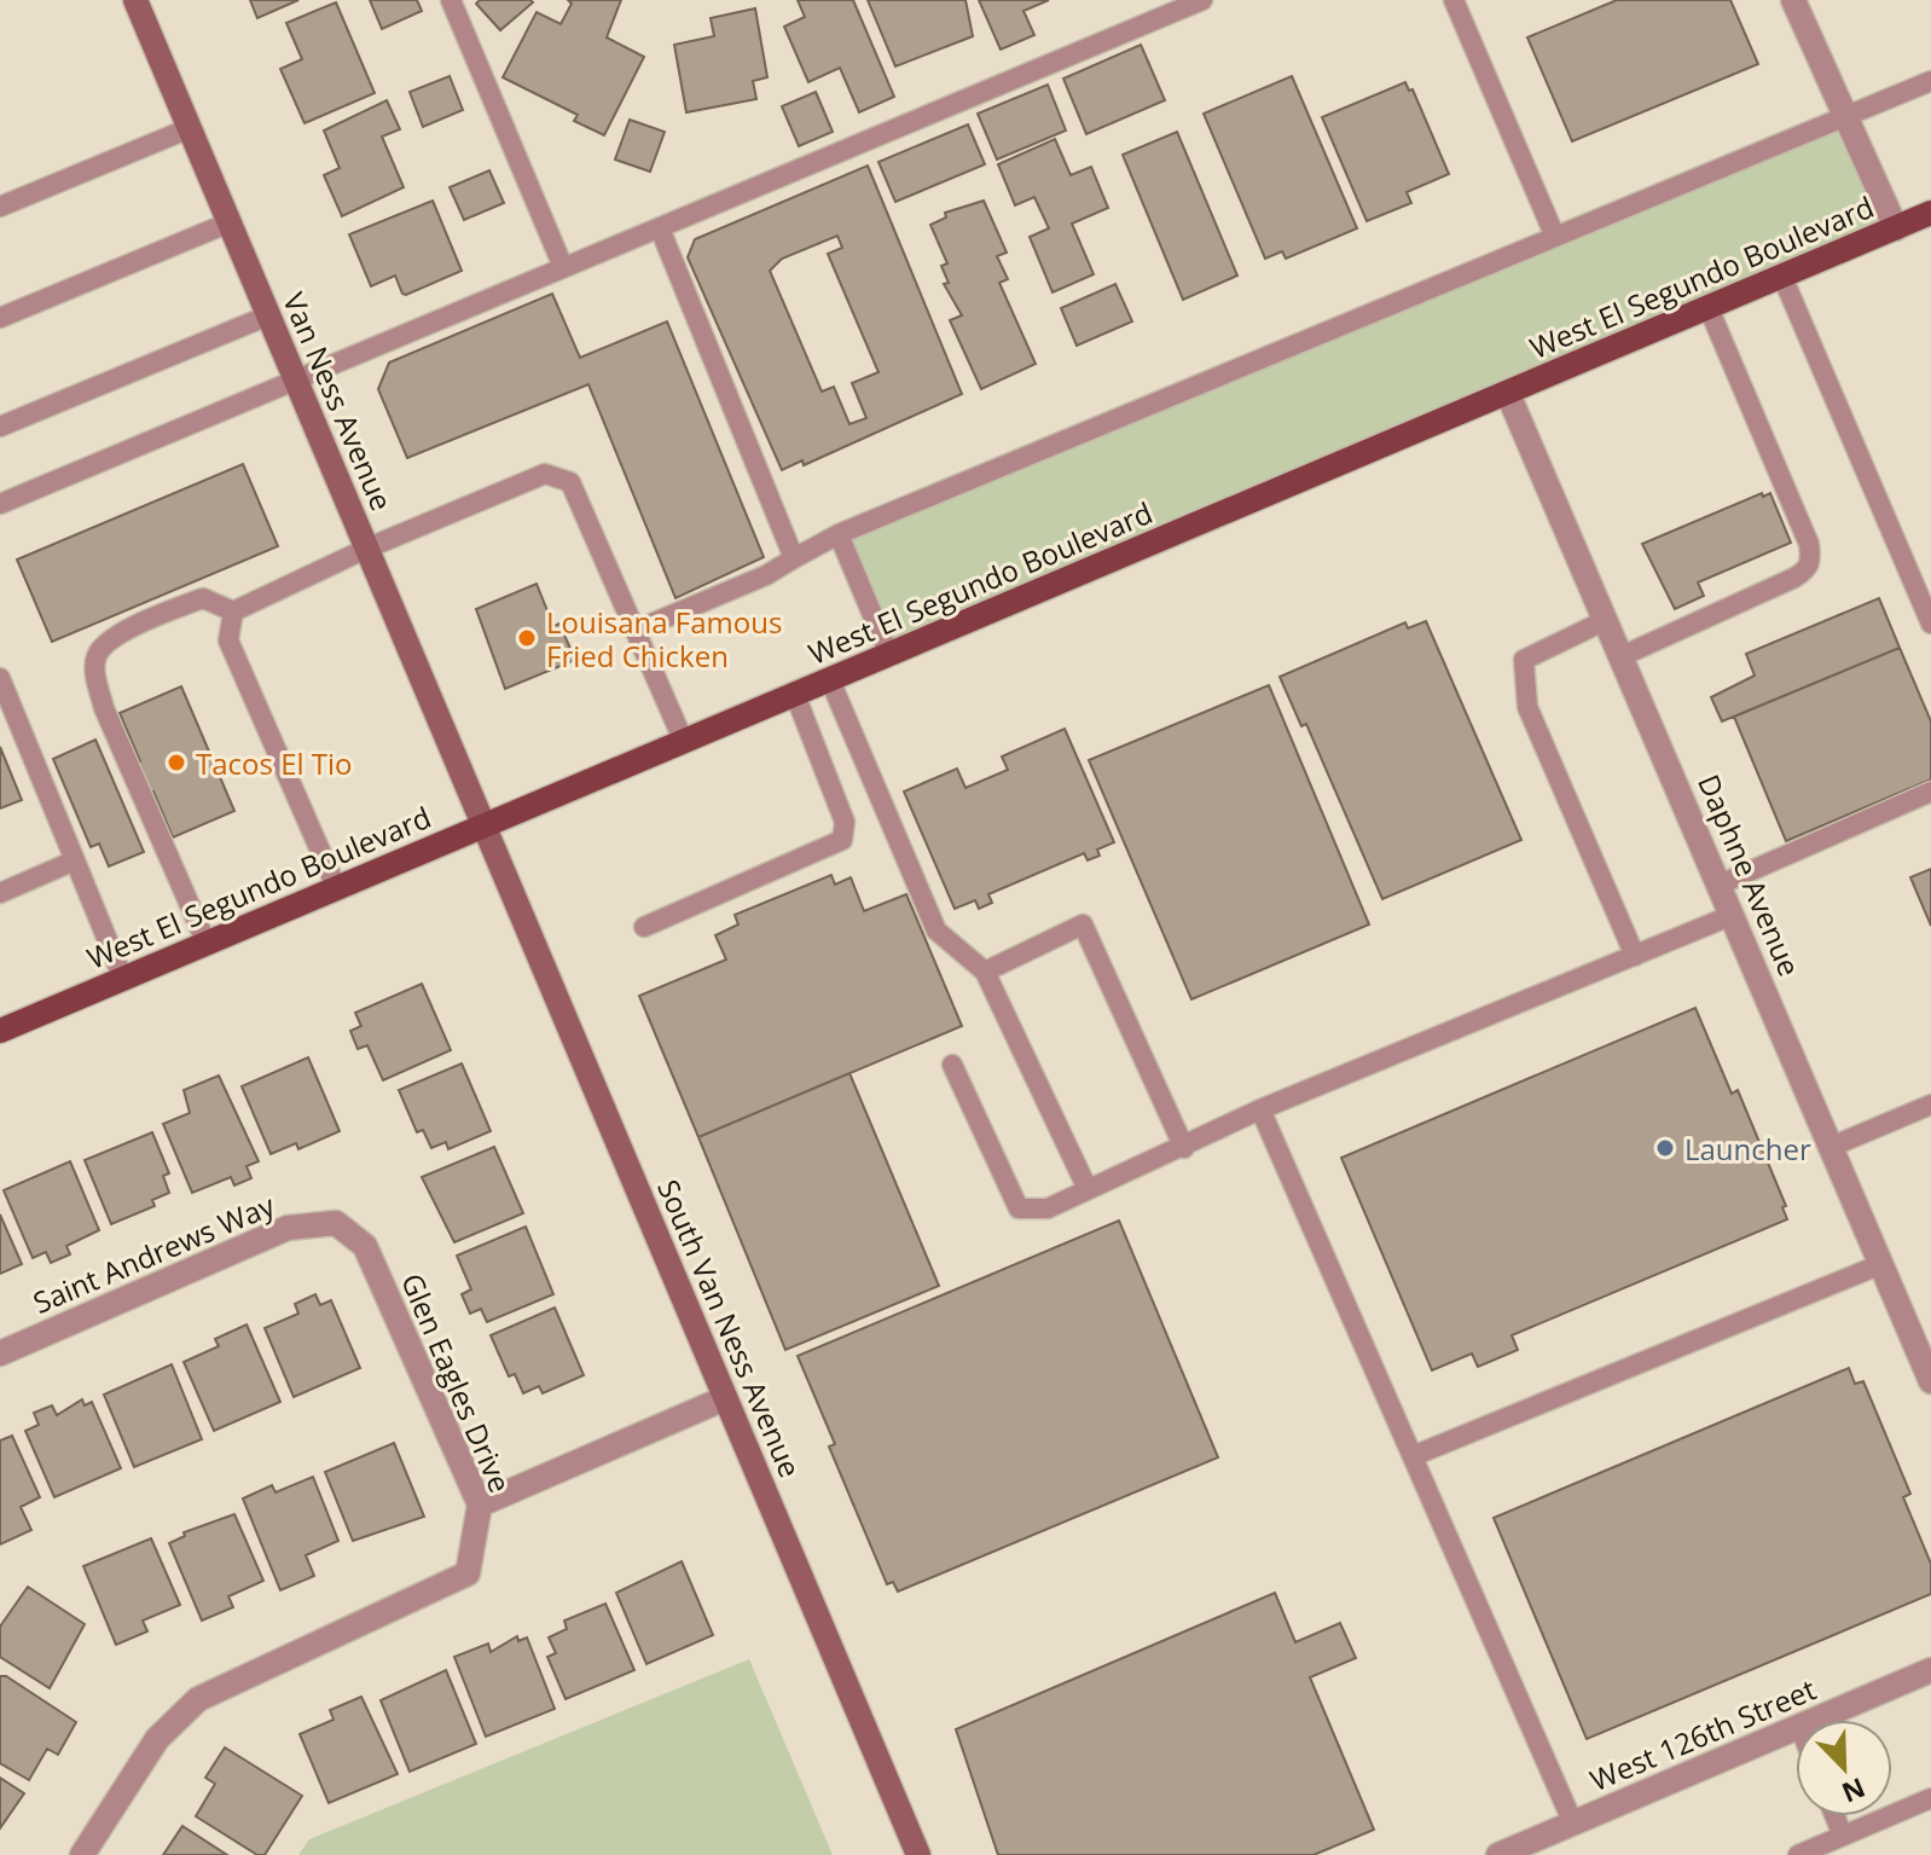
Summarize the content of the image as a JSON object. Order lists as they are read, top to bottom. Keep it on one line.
{"streets":{"main road":["West El Segundo Boulevard","Van Ness Avenue","South Van Ness Avenue"],"street":["Daphne Avenue","Saint Andrews Way","Glen Eagles Drive","West 126th Street"]},"crossings":[["West El Segundo Boulevard","Van Ness Avenue"],["West El Segundo Boulevard","Daphne Avenue"],["West El Segundo Boulevard","South Van Ness Avenue"],["Van Ness Avenue","South Van Ness Avenue"],["Saint Andrews Way","Glen Eagles Drive"]],"places":["Louisana Famous Fried Chicken","Tacos El Tio","Launcher"],"north":"bottom right"}
